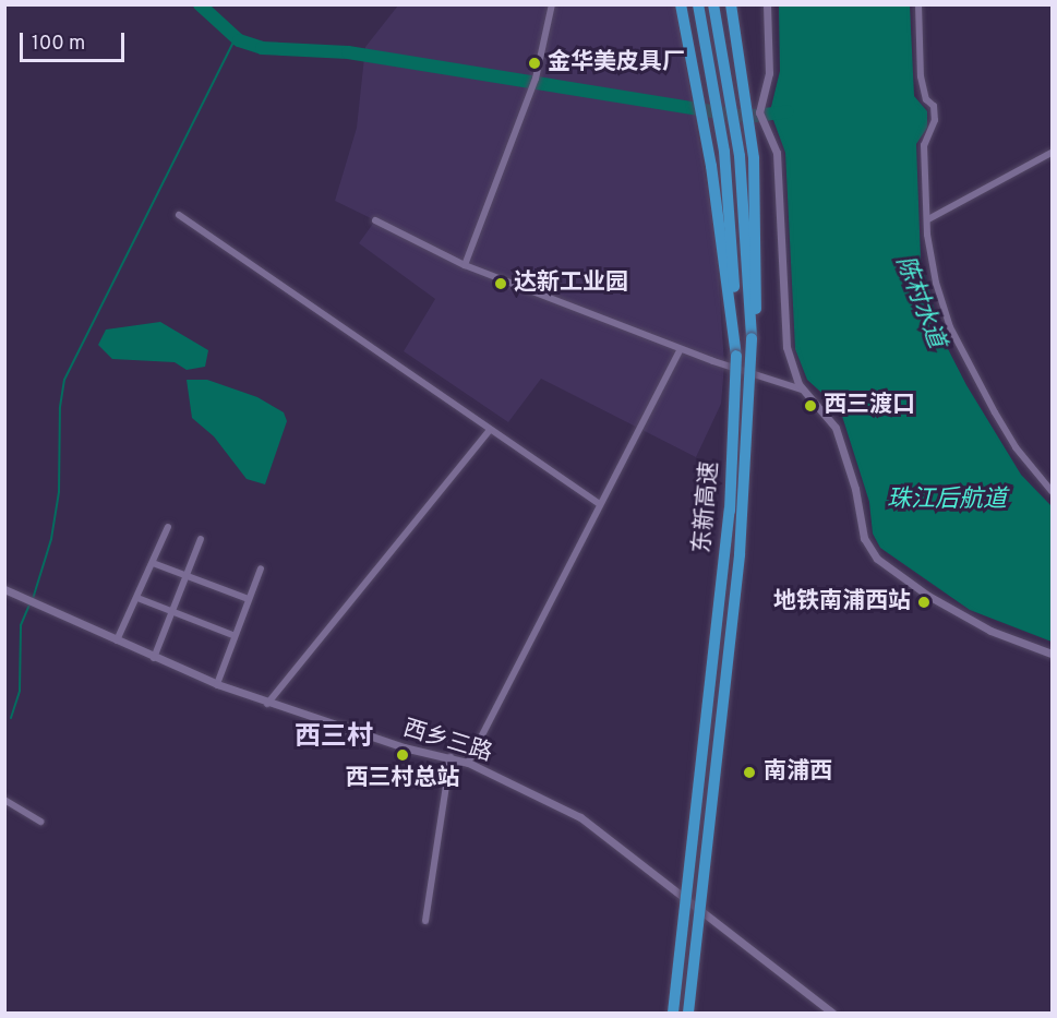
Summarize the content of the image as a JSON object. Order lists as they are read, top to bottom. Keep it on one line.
{"streets":{"highway":["东新高速"],"street":["西乡三路"]},"districts":["西三村"],"water":["陈村水道","珠江后航道"],"places":["金华美皮具厂","达新工业园","西三渡口","地铁南浦西站","西三村总站","南浦西"],"scale_bar":"100 m"}
